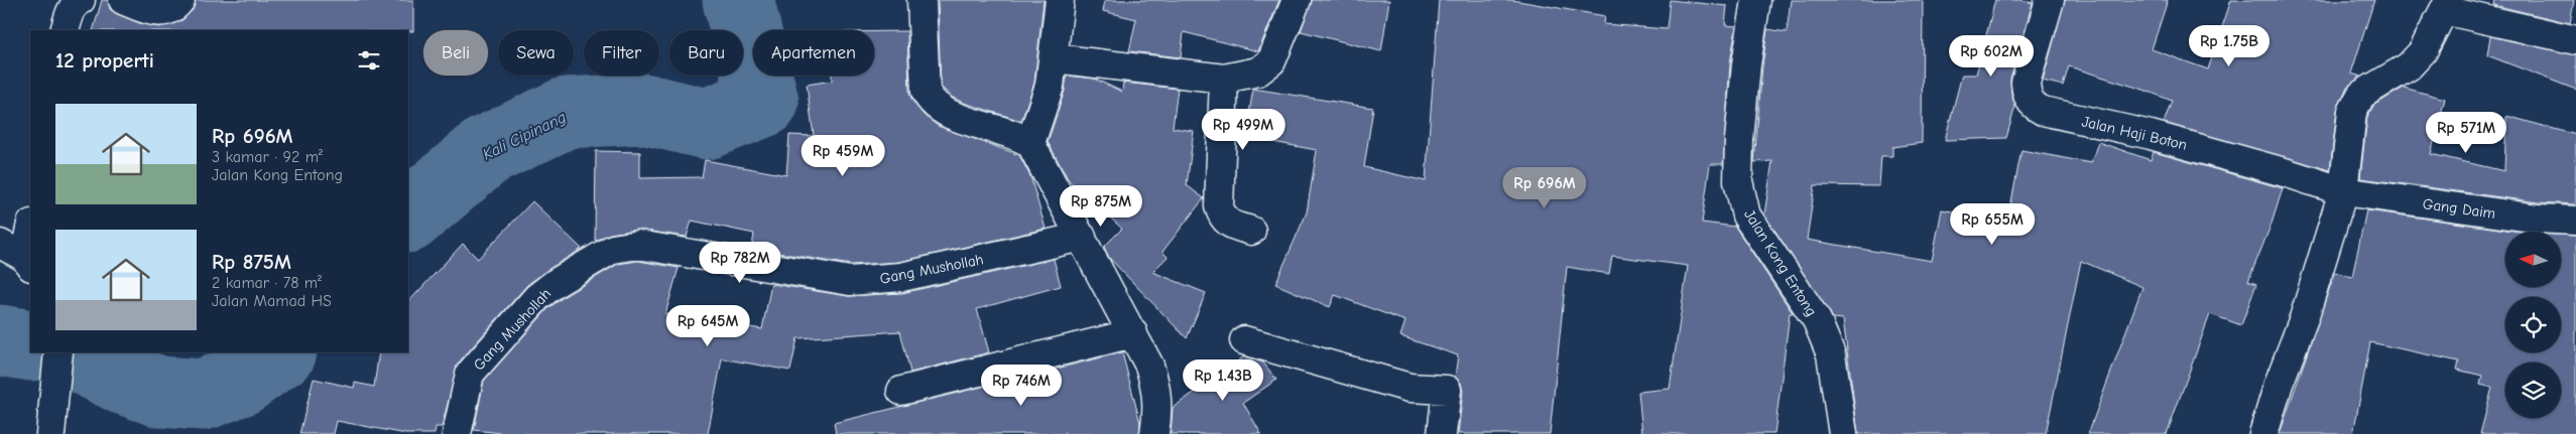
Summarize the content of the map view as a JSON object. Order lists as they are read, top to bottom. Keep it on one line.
{"streets":{"street":["Jalan Haji Boton","Gang Daim","Jalan Kong Entong","Gang Mushollah"]},"crossings":[["Jalan Haji Boton","Gang Daim"]],"water":["Kali Cipinang"],"north":"left","page":{"price":["Rp 1.75B","Rp 602M","Rp 499M","Rp 571M","Rp 459M","Rp 696M","Rp 875M","Rp 655M","Rp 782M","Rp 645M","Rp 1.43B","Rp 746M"],"chip":["Beli","Sewa","Filter","Baru","Apartemen"],"heading":"12 properti","list":[{"name":"Rp 696M","note":"3 kamar · 92 m² · Jalan Kong Entong"},{"name":"Rp 875M","note":"2 kamar · 78 m² · Jalan Mamad HS"}]}}
